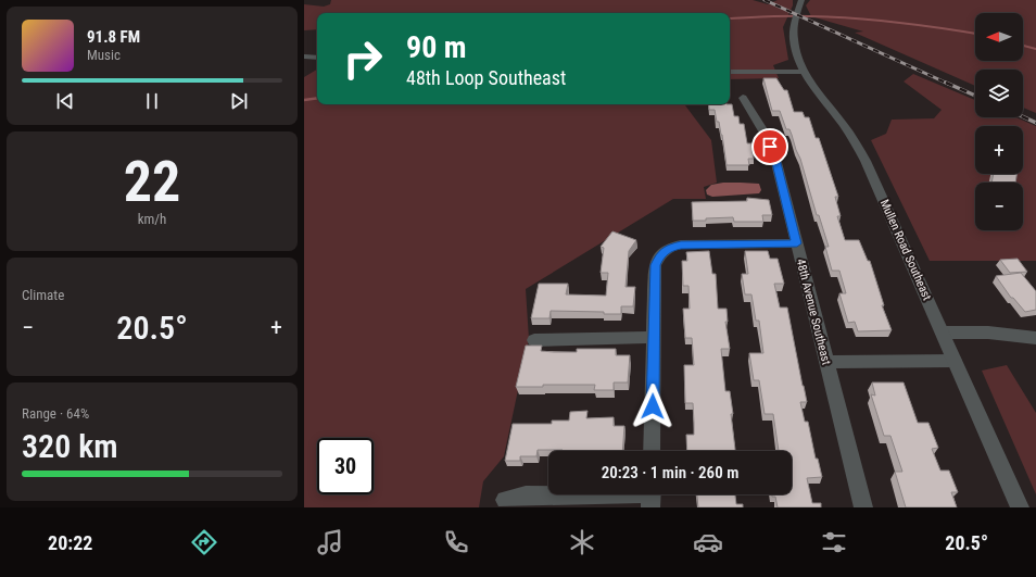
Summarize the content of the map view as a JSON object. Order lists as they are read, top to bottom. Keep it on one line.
{"streets":{"street":["Mullen Road Southeast","48th Avenue Southeast"]},"north":"left","page":{"map_buttons":["+","−"],"turn":["90 m","48th Loop Southeast"],"song":["91.8 FM","Music"],"tile":[["22","km/h"],"Climate",["Range · 64%","320 km"]],"heat":["−","20.5°","+"],"limit":"30","trip":"20:23 · 1 min · 260 m","tabs":["20:22","20.5°"]}}
